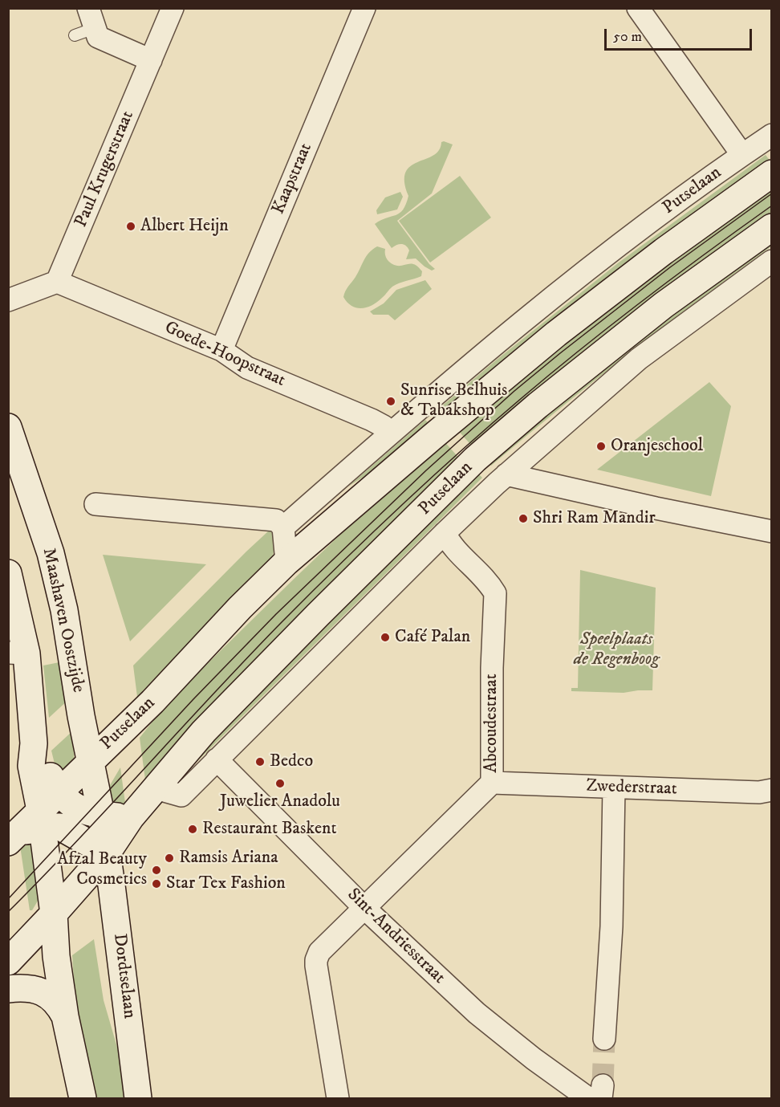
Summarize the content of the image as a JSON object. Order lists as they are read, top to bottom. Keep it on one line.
{"streets":{"main road":["Putselaan","Maashaven Oostzijde","Dordtselaan"],"street":["Paul Krugerstraat","Kaapstraat","Goede-Hoopstraat","Abcoudestraat","Zwederstraat","Sint-Andriesstraat"]},"crossings":[["Paul Krugerstraat","Goede-Hoopstraat"],["Kaapstraat","Goede-Hoopstraat"],["Putselaan","Goede-Hoopstraat"],["Putselaan","Maashaven Oostzijde"],["Putselaan","Abcoudestraat"],["Putselaan","Sint-Andriesstraat"],["Putselaan","Dordtselaan"],["Maashaven Oostzijde","Dordtselaan"],["Abcoudestraat","Zwederstraat"],["Abcoudestraat","Sint-Andriesstraat"]],"parks":["Speelplaats de Regenboog"],"places":["Albert Heijn","Sunrise Belhuis & Tabakshop","Oranjeschool","Shri Ram Mandir","Café Palan","Bedco","Juwelier Anadolu","Restaurant Baskent","Ramsis Ariana","Afzal Beauty Cosmetics","Star Tex Fashion"],"scale_bar":"50 m"}
